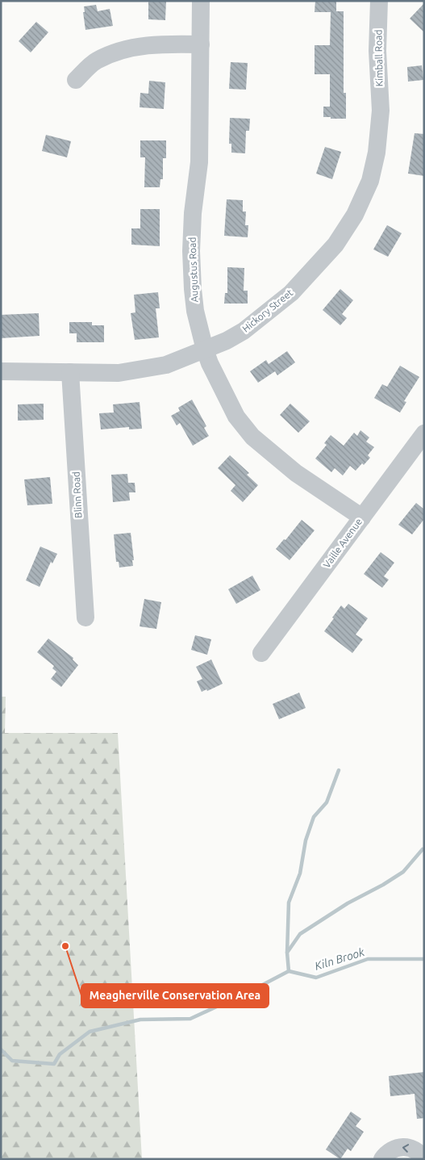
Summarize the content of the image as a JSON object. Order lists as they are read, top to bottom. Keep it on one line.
{"streets":{"street":["Kimball Road","Augustus Road","Hickory Street","Blinn Road","Vaille Avenue"]},"crossings":[["Kimball Road","Hickory Street"],["Augustus Road","Hickory Street"],["Augustus Road","Vaille Avenue"],["Hickory Street","Blinn Road"]],"water":["Kiln Brook"],"places":["Meagherville Conservation Area"]}
